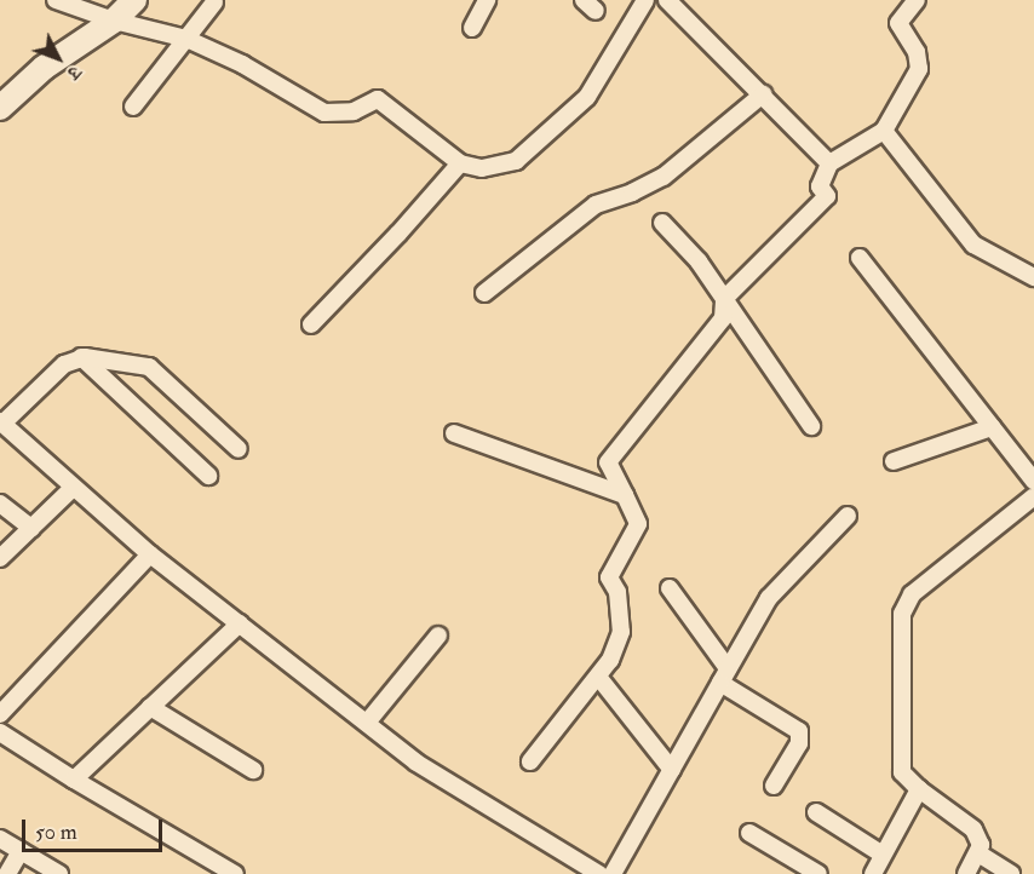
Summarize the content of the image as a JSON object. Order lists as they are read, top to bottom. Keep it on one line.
{"scale_bar":"50 m","north":"bottom right"}
